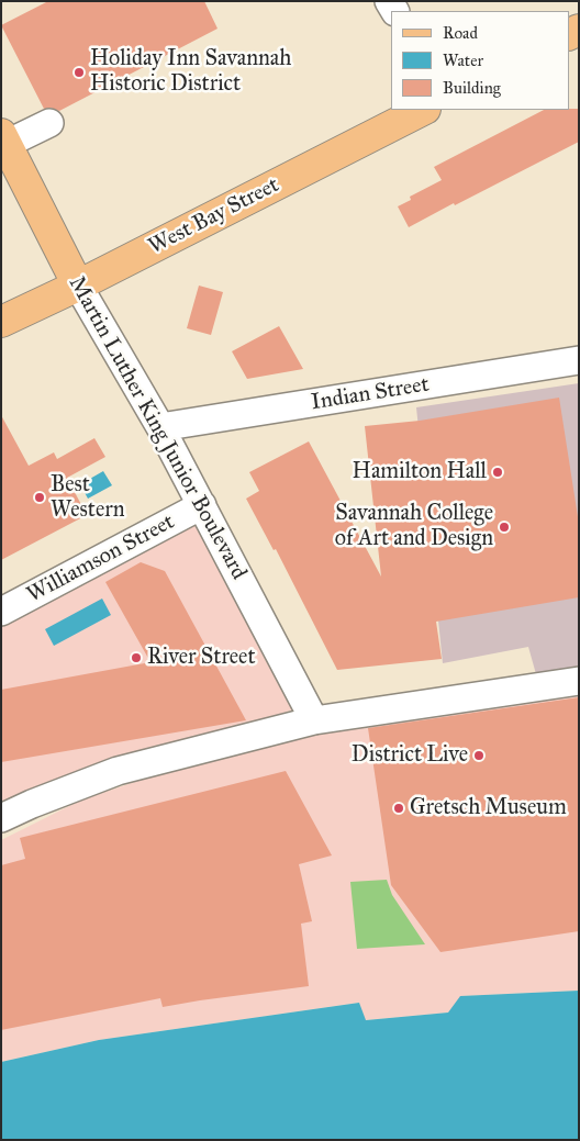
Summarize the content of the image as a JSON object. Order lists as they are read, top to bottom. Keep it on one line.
{"streets":{"main road":["West Bay Street","Martin Luther King Junior Boulevard"],"street":["Indian Street","Williamson Street"]},"crossings":[["West Bay Street","Martin Luther King Junior Boulevard"],["Indian Street","Martin Luther King Junior Boulevard"],["Martin Luther King Junior Boulevard","Williamson Street"]],"places":["Holiday Inn Savannah Historic District","Hamilton Hall","Best Western","Savannah College of Art and Design","River Street","District Live","Gretsch Museum"],"legend":["Road","Water","Building"]}
